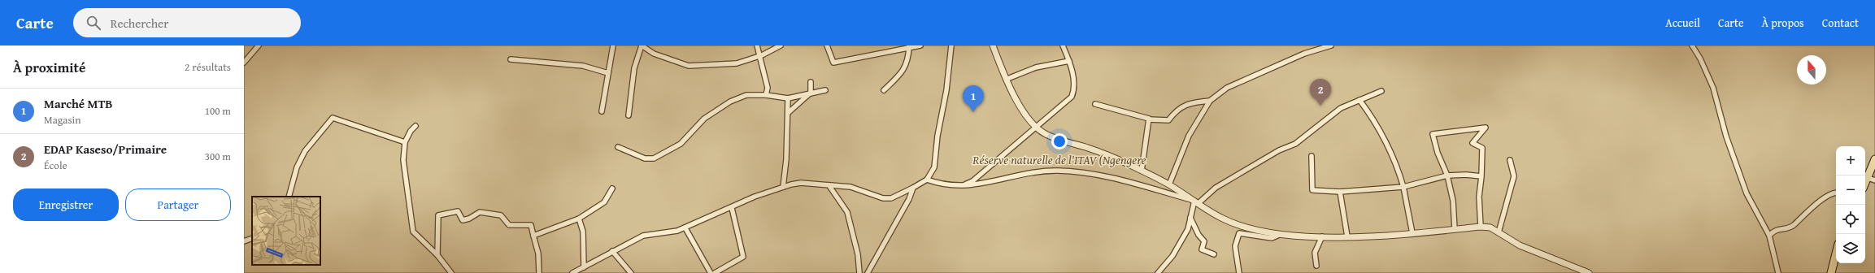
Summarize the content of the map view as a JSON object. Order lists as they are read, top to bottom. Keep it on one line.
{"parks":["Réserve naturelle de l'ITAV (Ngengere"],"north":"top","page":{"header":"Carte","search":"Rechercher","nav":["Accueil","Carte","À propos","Contact"],"heading":["À proximité","2 résultats"],"pins":["2","1"],"list":[{"mark":"1","name":"Marché MTB","note":"Magasin","value":"100 m"},{"mark":"2","name":"EDAP Kaseso/Primaire","note":"École","value":"300 m"}],"map_buttons":["+","−"],"buttons":["Enregistrer","Partager"]}}
